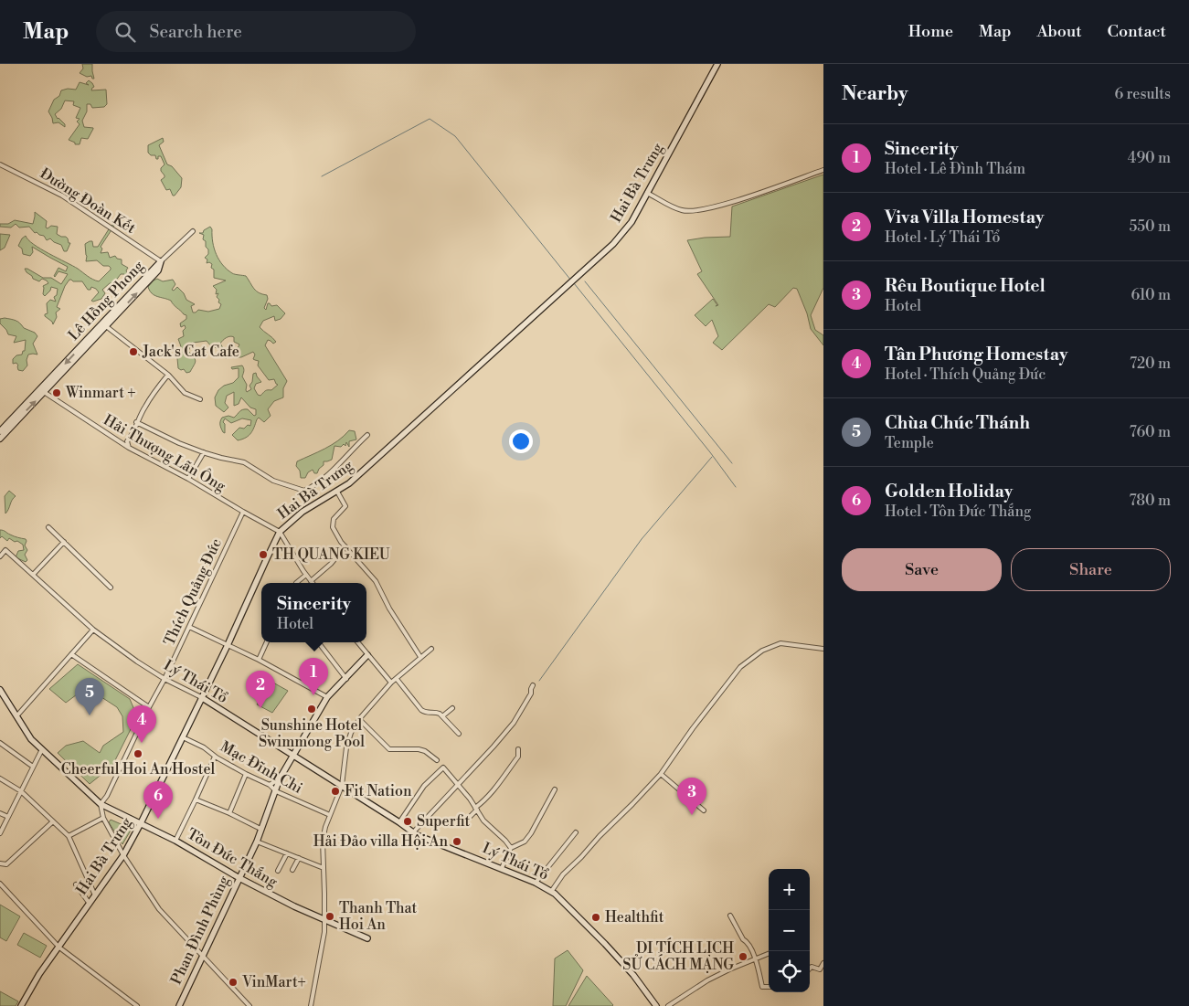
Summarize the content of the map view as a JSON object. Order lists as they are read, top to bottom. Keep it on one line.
{"streets":{"street":["Hai Bà Trưng","Đường Đoàn Kết","Lê Hồng Phong","Hải Thượng Lãn Ông","Thích Quảng Đức","Lý Thái Tổ","Mạc Đĩnh Chi","Tôn Đức Thắng","Phan Đình Phùng"]},"crossings":[["Hai Bà Trưng","Hải Thượng Lãn Ông"],["Hai Bà Trưng","Lý Thái Tổ"],["Hai Bà Trưng","Mạc Đĩnh Chi"],["Hai Bà Trưng","Tôn Đức Thắng"],["Đường Đoàn Kết","Lê Hồng Phong"],["Lê Hồng Phong","Hải Thượng Lãn Ông"],["Hải Thượng Lãn Ông","Thích Quảng Đức"],["Thích Quảng Đức","Lý Thái Tổ"],["Thích Quảng Đức","Tôn Đức Thắng"],["Lý Thái Tổ","Phan Đình Phùng"],["Mạc Đĩnh Chi","Phan Đình Phùng"],["Tôn Đức Thắng","Phan Đình Phùng"]],"places":["Jack's Cat Cafe","Winmart +","TH QUANG KIEU","Sunshine Hotel Swimmong Pool","Cheerful Hoi An Hostel","Fit Nation","Superfit","Hải Đảo villa Hội An","Thanh That Hoi An","Healthfit","DI TÍCH LỊCH SỬ CÁCH MẠNG","VinMart+"],"page":{"header":"Map","search":"Search here","nav":["Home","Map","About","Contact"],"heading":["Nearby","6 results"],"list":[{"mark":"1","name":"Sincerity","note":"Hotel · Lê Đình Thám","value":"490 m"},{"mark":"2","name":"Viva Villa Homestay","note":"Hotel · Lý Thái Tổ","value":"550 m"},{"mark":"3","name":"Rêu Boutique Hotel","note":"Hotel","value":"610 m"},{"mark":"4","name":"Tân Phương Homestay","note":"Hotel · Thích Quảng Đức","value":"720 m"},{"mark":"5","name":"Chùa Chúc Thánh","note":"Temple","value":"760 m"},{"mark":"6","name":"Golden Holiday","note":"Hotel · Tôn Đức Thắng","value":"780 m"}],"buttons":["Save","Share"],"popup":["Sincerity","Hotel"],"pins":["1","2","5","4","3","6"],"map_buttons":["+","−"]}}
